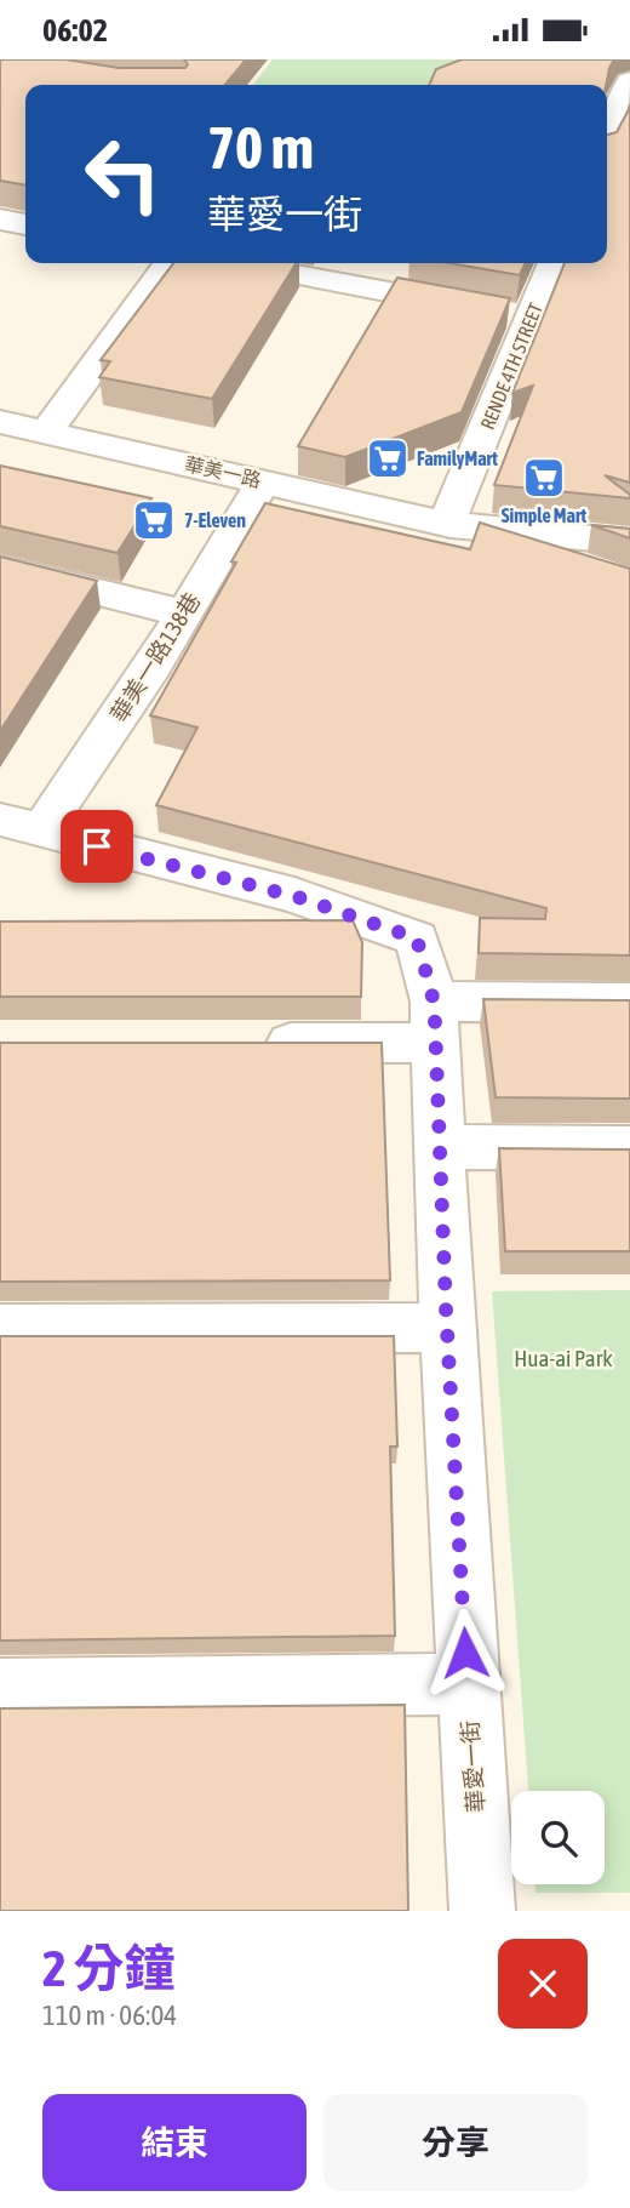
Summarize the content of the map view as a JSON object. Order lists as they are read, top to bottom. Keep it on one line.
{"streets":{"street":["RENDE 4TH STREET","華美一路","華美一路138巷","華愛一街"]},"crossings":[["RENDE 4TH STREET","華美一路"],["華美一路","華美一路138巷"],["華美一路138巷","華愛一街"]],"parks":["Hua-ai Park"],"places":{"supermarket":["FamilyMart","Simple Mart","7-Eleven"]},"page":{"status":"06:02","turn":["70 m","華愛一街"],"heading":["2 分鐘","110 m · 06:04"],"buttons":["結束","分享"]}}
